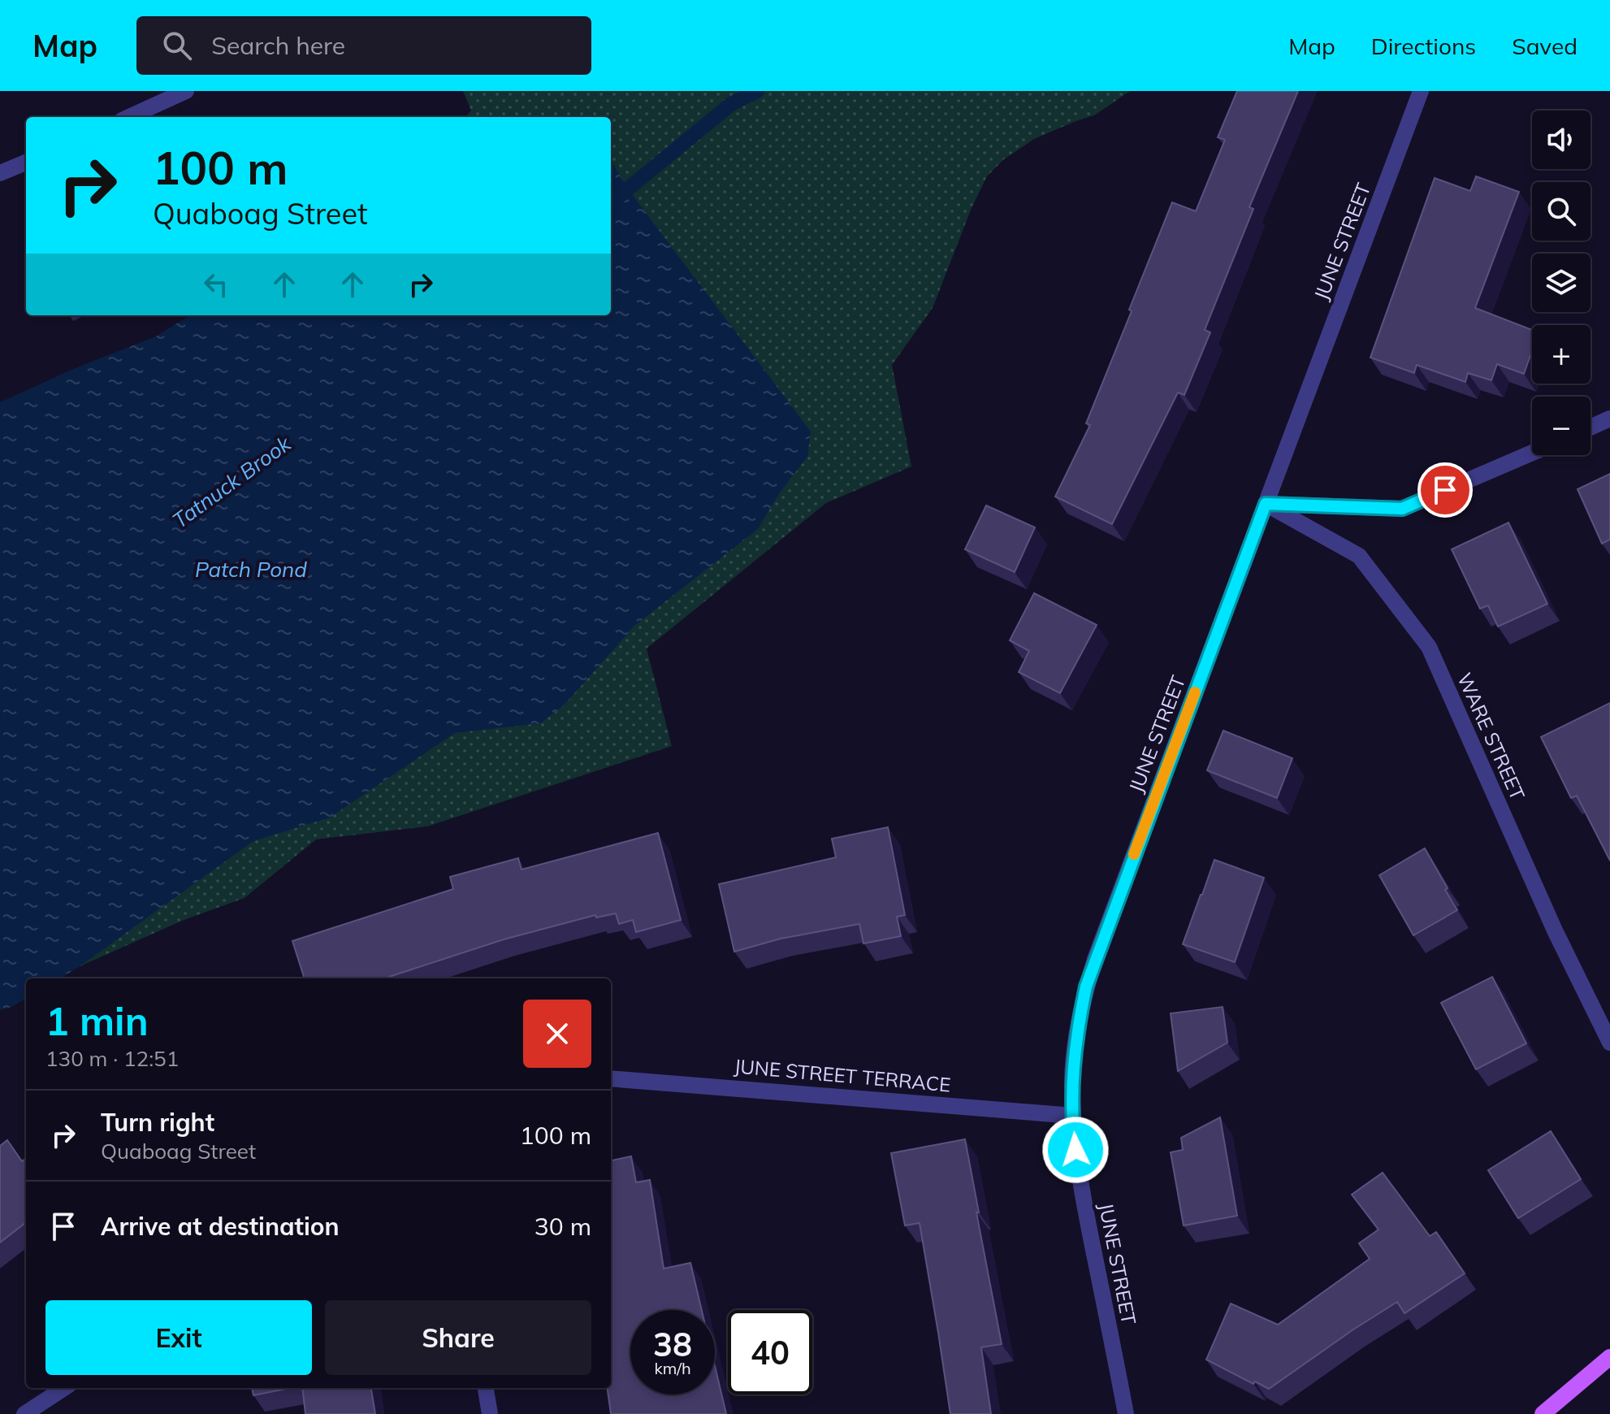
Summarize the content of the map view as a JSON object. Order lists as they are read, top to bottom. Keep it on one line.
{"streets":{"street":["JUNE STREET","WARE STREET","JUNE STREET TERRACE"]},"crossings":[["JUNE STREET","WARE STREET"],["JUNE STREET","JUNE STREET TERRACE"]],"water":["Tatnuck Brook","Patch Pond"],"page":{"header":"Map","search":"Search here","nav":["Map","Directions","Saved"],"map_buttons":["+","−"],"turn":["100 m","Quaboag Street"],"heading":["1 min","130 m · 12:51"],"list":[{"name":"Turn right","note":"Quaboag Street","value":"100 m"},{"name":"Arrive at destination","value":"30 m"}],"buttons":["Exit","Share"],"speed":"38 km/h","limit":"40"}}
